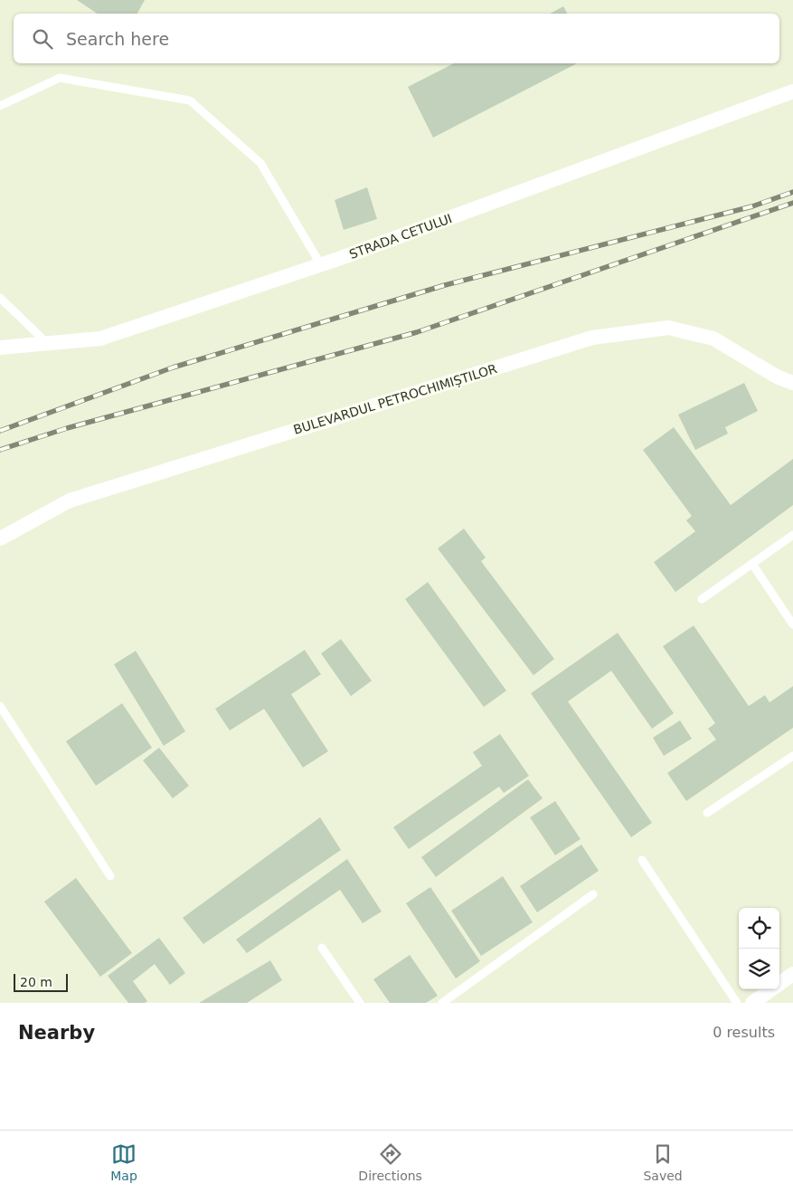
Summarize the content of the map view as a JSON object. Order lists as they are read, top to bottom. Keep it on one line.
{"streets":{"street":["STRADA CETULUI","BULEVARDUL PETROCHIMIȘTILOR"]},"scale_bar":"20 m","page":{"search":"Search here","scale":"20 m","heading":["Nearby","0 results"],"nav":["Map","Directions","Saved"]}}
